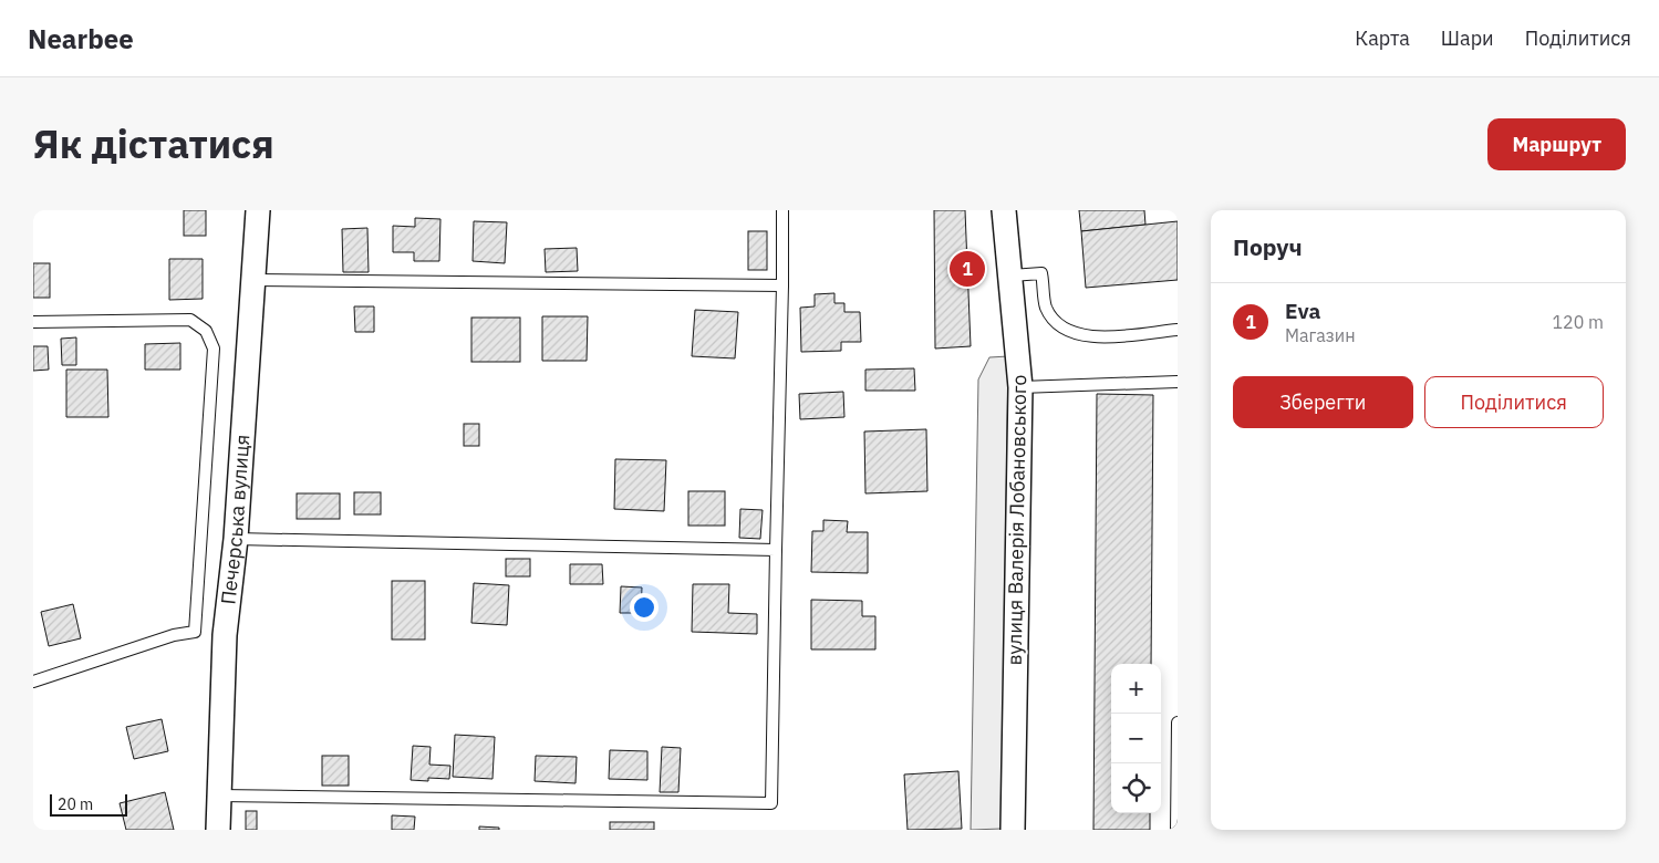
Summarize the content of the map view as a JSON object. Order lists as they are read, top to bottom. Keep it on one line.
{"streets":{"street":["Печерська вулиця","вулиця Валерія Лобановського"]},"scale_bar":"20 m","page":{"header":"Nearbee","nav":["Карта","Шари","Поділитися"],"title":"Як дістатися","buttons":["Маршрут",["Зберегти","Поділитися"]],"heading":"Поруч","pins":"1","list":[{"mark":"1","name":"Eva","note":"Магазин","value":"120 m"}],"map_buttons":["+","−"],"scale":"20 m"}}
